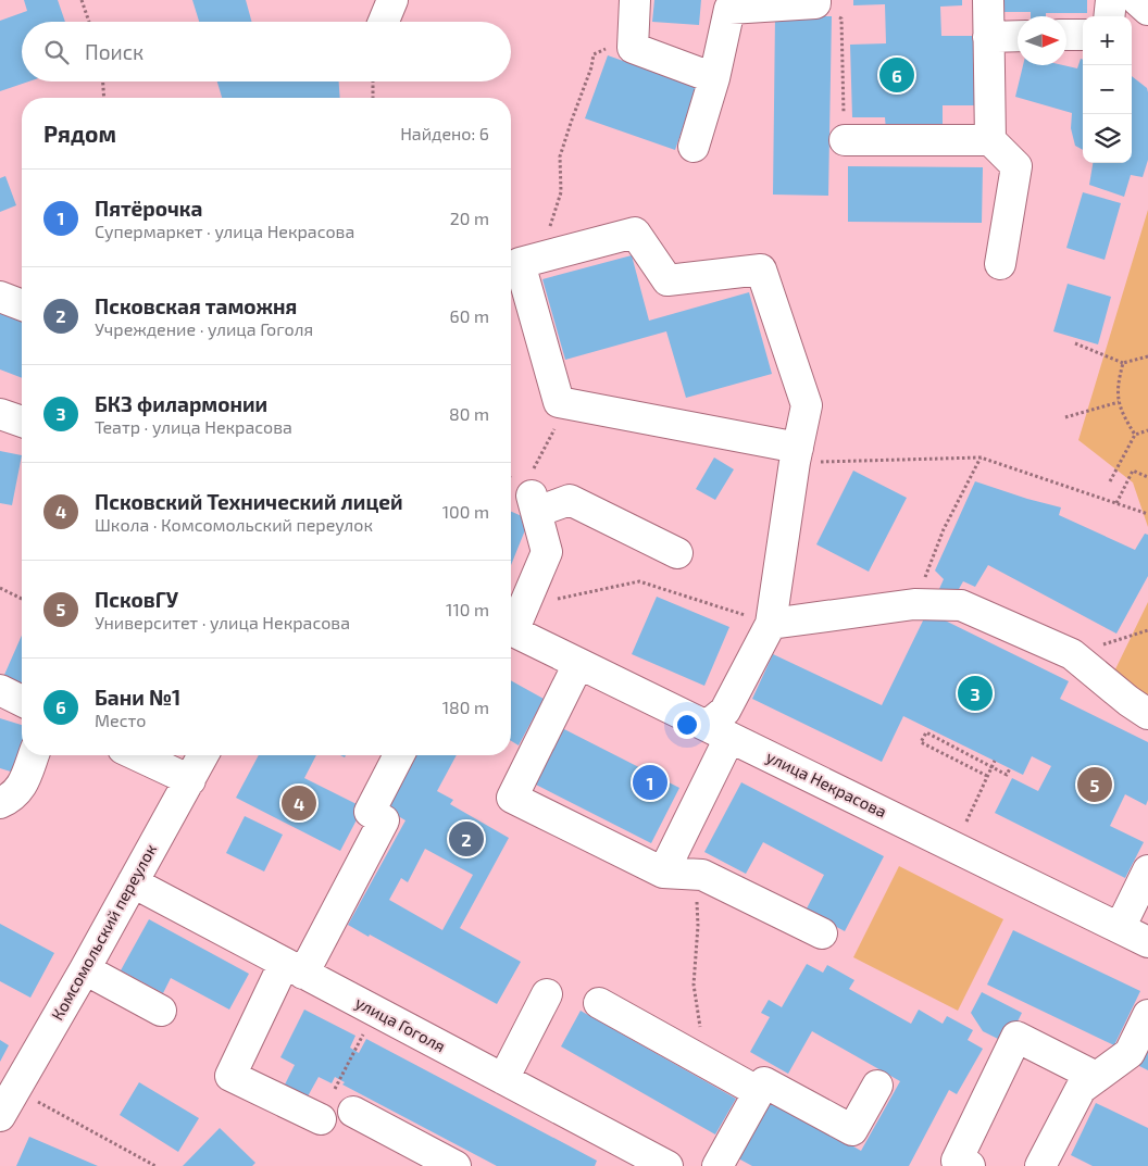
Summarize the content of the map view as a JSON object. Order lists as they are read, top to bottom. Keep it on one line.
{"streets":{"street":["улица Некрасова","Комсомольский переулок","улица Гоголя"]},"crossings":[["Комсомольский переулок","улица Гоголя"]],"north":"right","page":{"map_buttons":["+","−"],"search":"Поиск","pins":["6","3","1","5","4","2"],"heading":["Рядом","Найдено: 6"],"list":[{"mark":"1","name":"Пятёрочка","note":"Супермаркет · улица Некрасова","value":"20 m"},{"mark":"2","name":"Псковская таможня","note":"Учреждение · улица Гоголя","value":"60 m"},{"mark":"3","name":"БКЗ филармонии","note":"Театр · улица Некрасова","value":"80 m"},{"mark":"4","name":"Псковский Технический лицей","note":"Школа · Комсомольский переулок","value":"100 m"},{"mark":"5","name":"ПсковГУ","note":"Университет · улица Некрасова","value":"110 m"},{"mark":"6","name":"Бани №1","note":"Место","value":"180 m"}]}}
